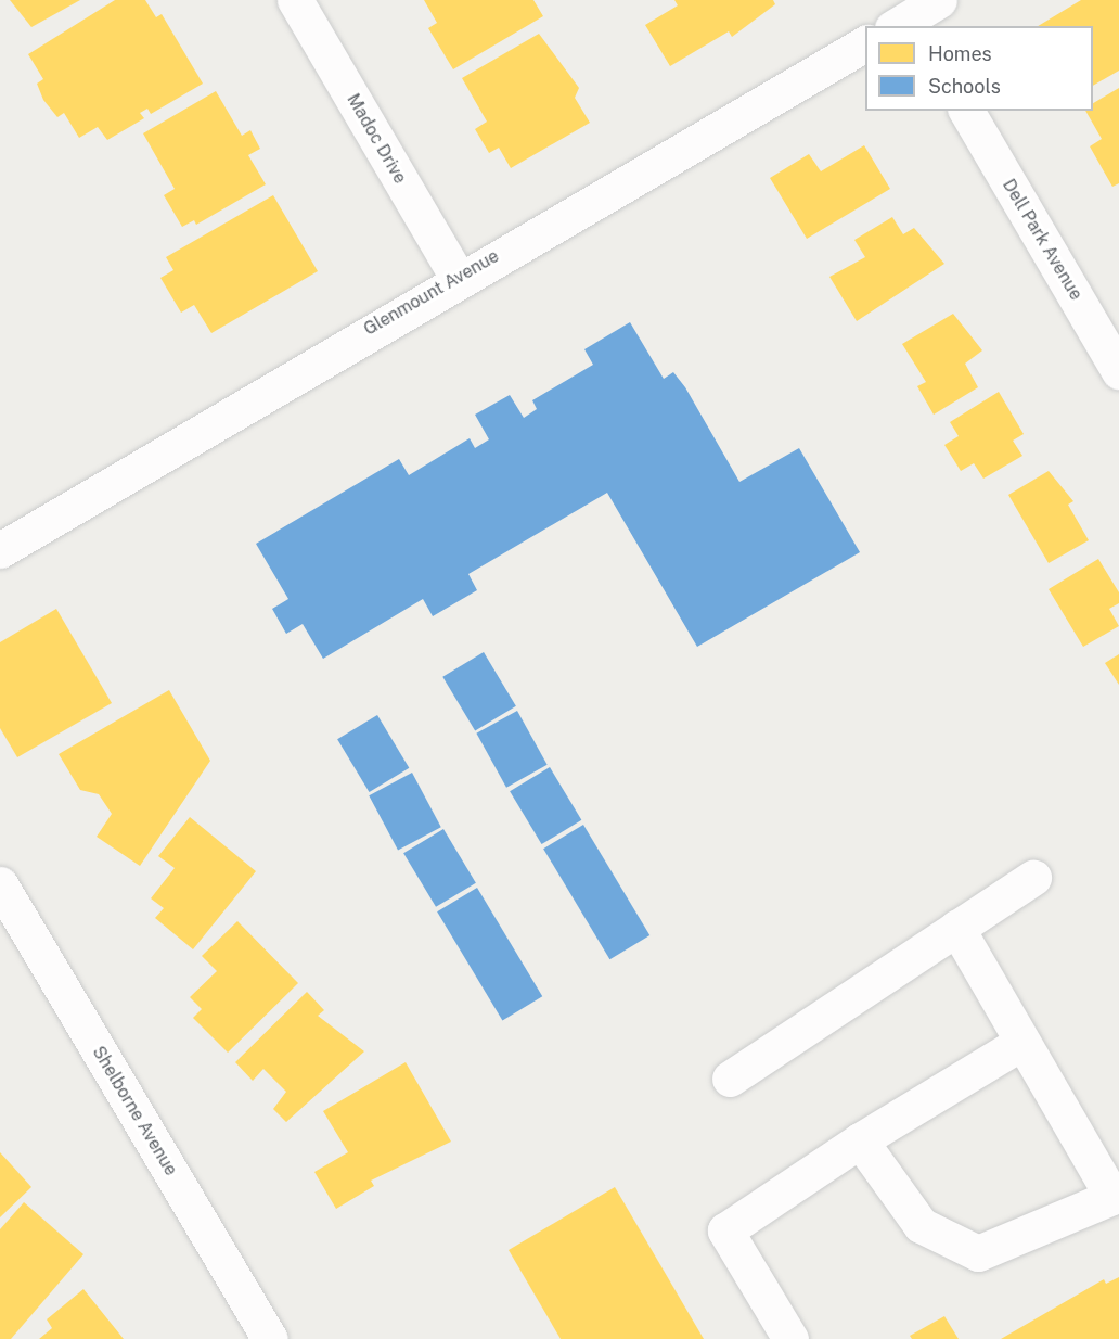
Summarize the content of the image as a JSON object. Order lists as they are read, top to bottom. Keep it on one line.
{"streets":{"street":["Madoc Drive","Dell Park Avenue","Glenmount Avenue","Shelborne Avenue"]},"crossings":[["Madoc Drive","Glenmount Avenue"]],"legend":["Homes","Schools"]}
